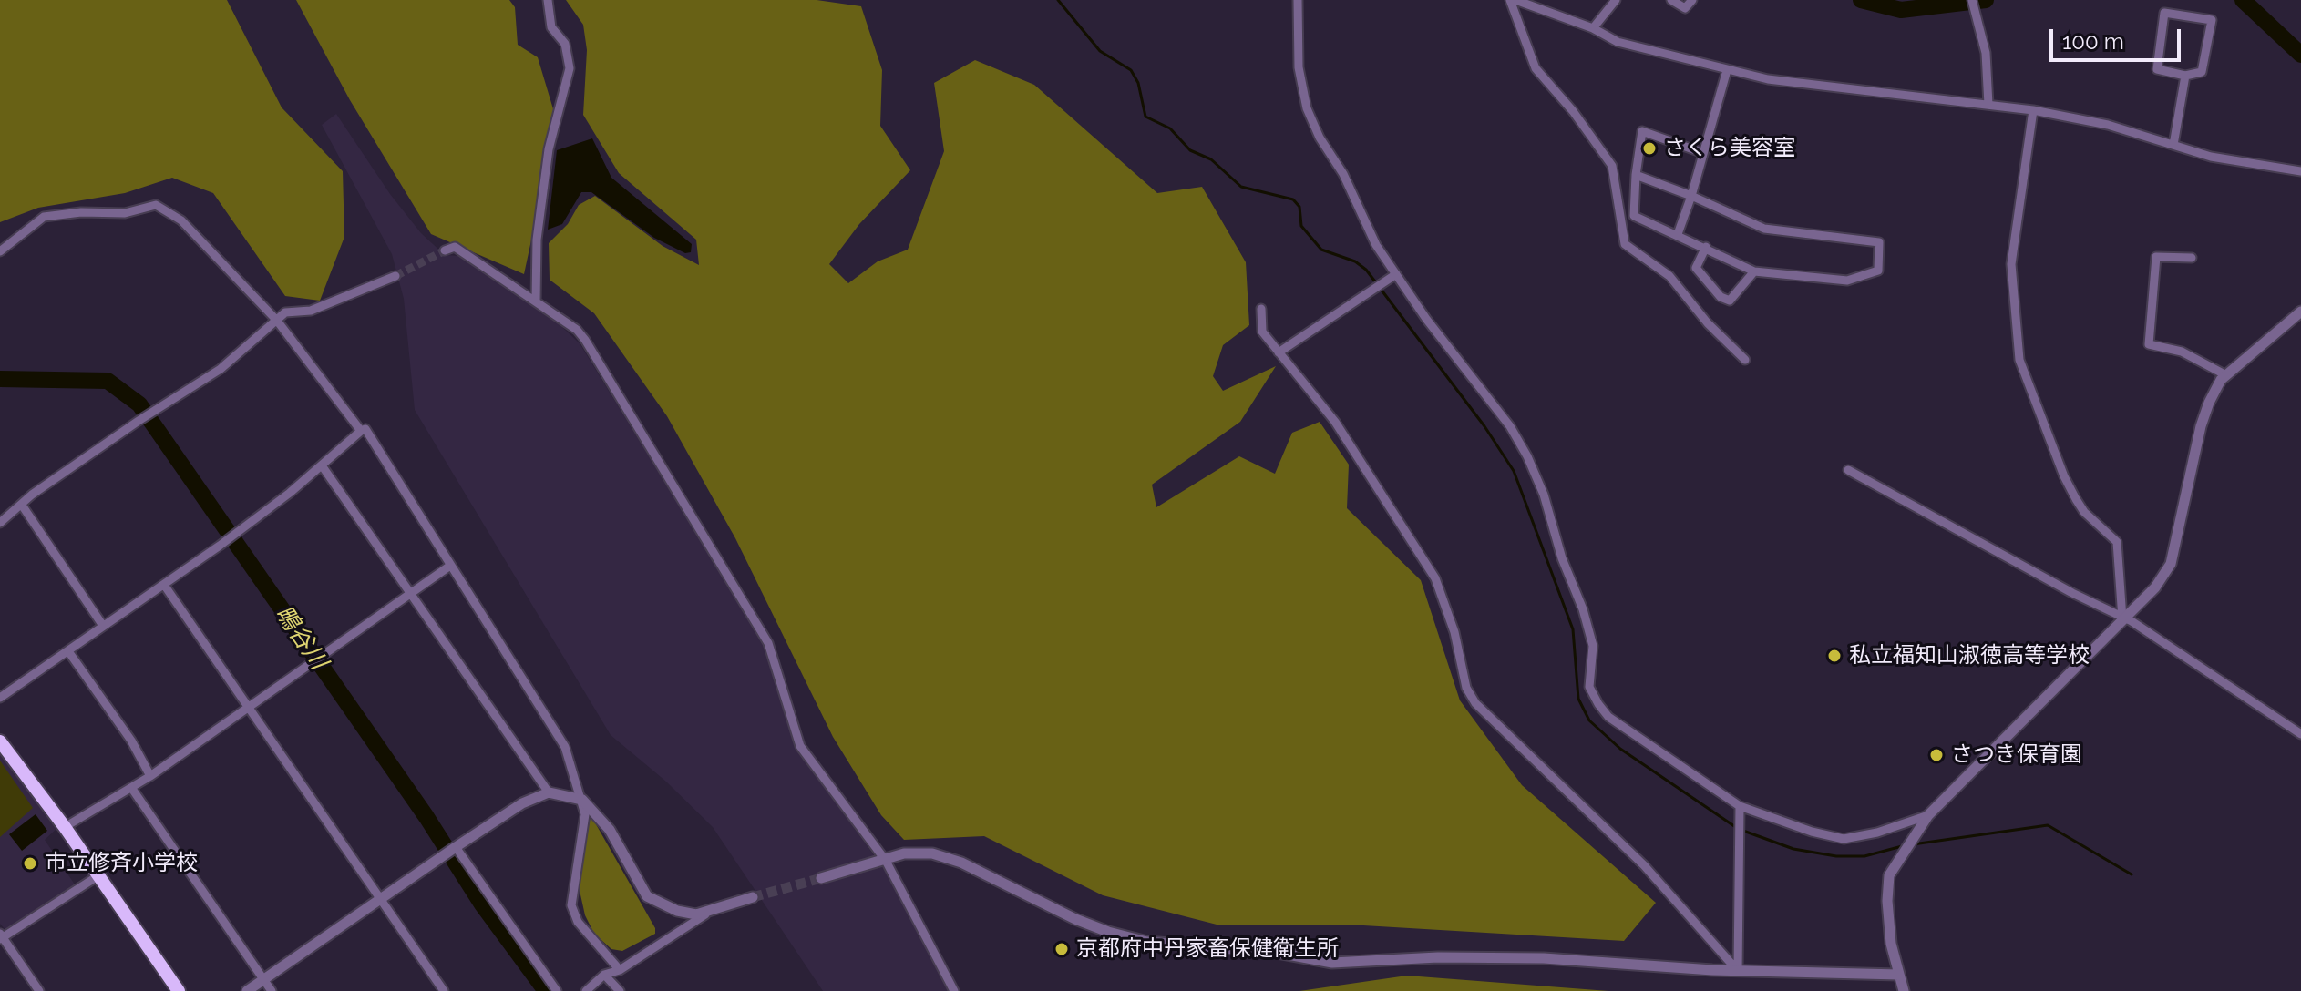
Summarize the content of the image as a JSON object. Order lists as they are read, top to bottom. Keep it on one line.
{"water":["鴫谷川"],"places":["さくら美容室","私立福知山淑徳高等学校","さつき保育園","市立修斉小学校","京都府中丹家畜保健衛生所"],"scale_bar":"100 m"}
